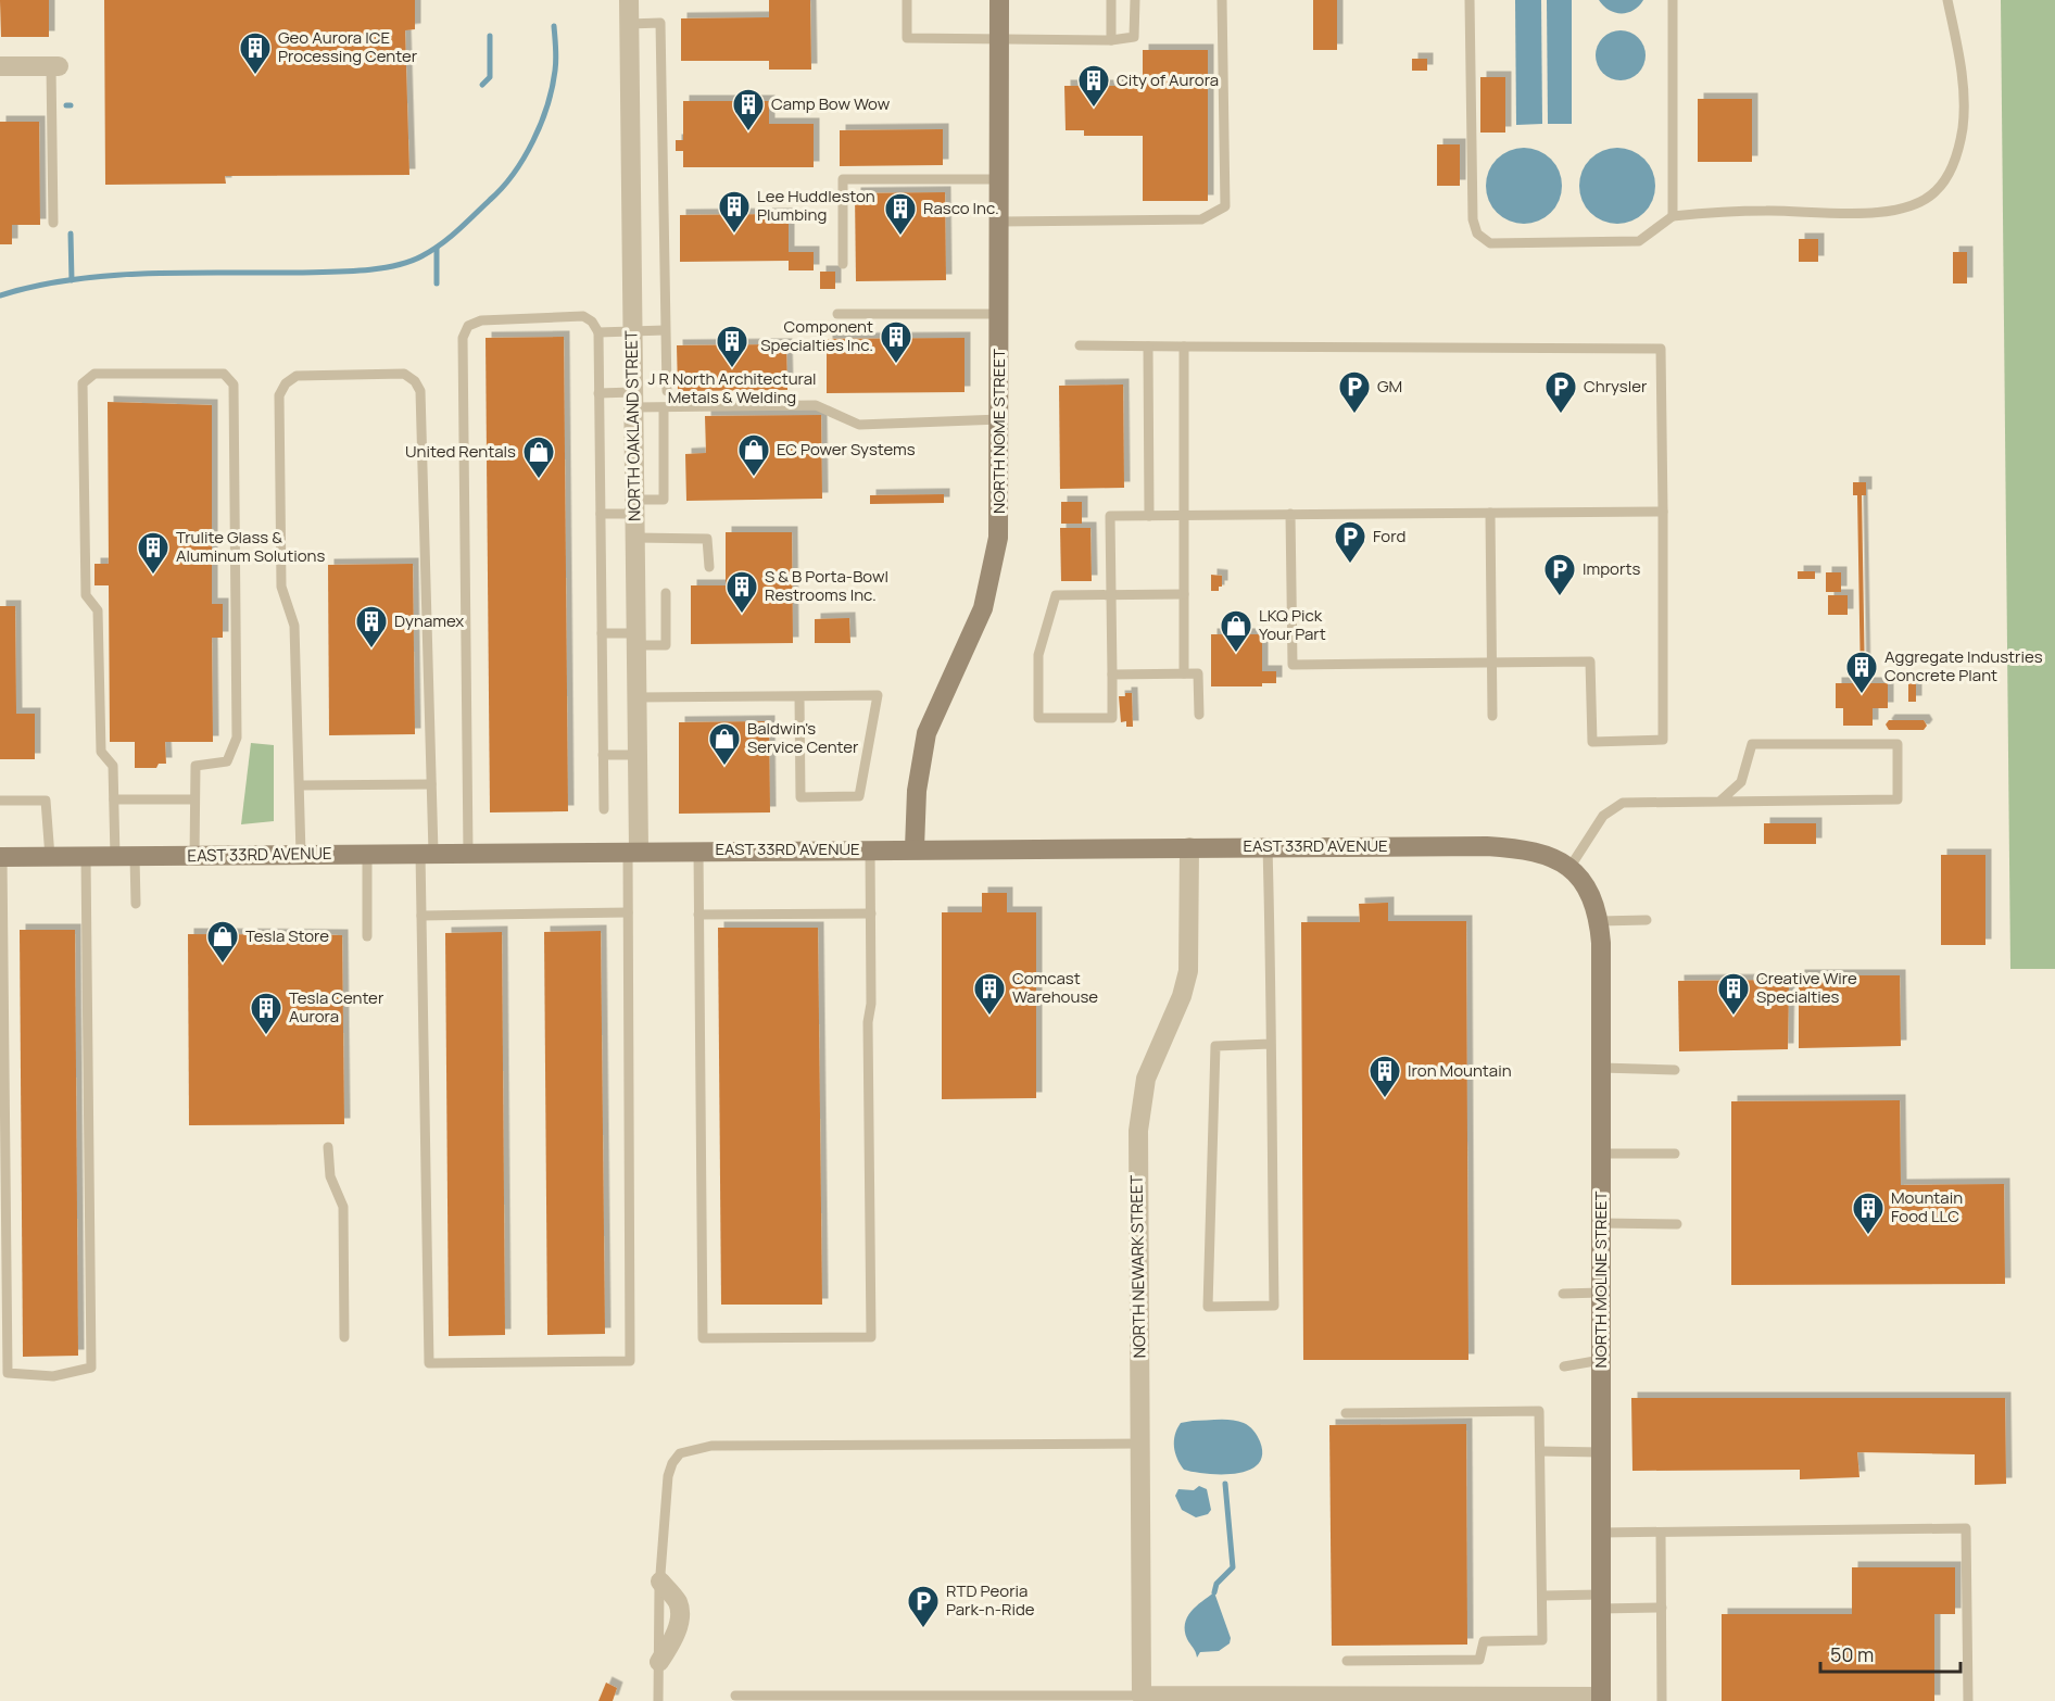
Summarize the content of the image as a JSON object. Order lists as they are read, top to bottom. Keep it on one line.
{"streets":{"street":["NORTH OAKLAND STREET","NORTH NOME STREET","EAST 33RD AVENUE","NORTH NEWARK STREET","NORTH MOLINE STREET"]},"crossings":[["NORTH OAKLAND STREET","EAST 33RD AVENUE"],["NORTH NOME STREET","EAST 33RD AVENUE"],["EAST 33RD AVENUE","NORTH NEWARK STREET"],["EAST 33RD AVENUE","NORTH MOLINE STREET"]],"places":{"building":["Geo Aurora ICE Processing Center","City of Aurora","Camp Bow Wow","Lee Huddleston Plumbing","Rasco Inc.","Component Specialties Inc.","J R North Architectural Metals & Welding","Trulite Glass & Aluminum Solutions","S & B Porta-Bowl Restrooms Inc.","Dynamex","Aggregate Industries Concrete Plant","Comcast Warehouse","Creative Wire Specialties","Tesla Center Aurora","Iron Mountain","Mountain Food LLC"],"parking":["GM","Chrysler","Ford","Imports","RTD Peoria Park-n-Ride"],"shop":["EC Power Systems","United Rentals","LKQ Pick Your Part","Baldwin's Service Center","Tesla Store"]},"scale_bar":"50 m"}
